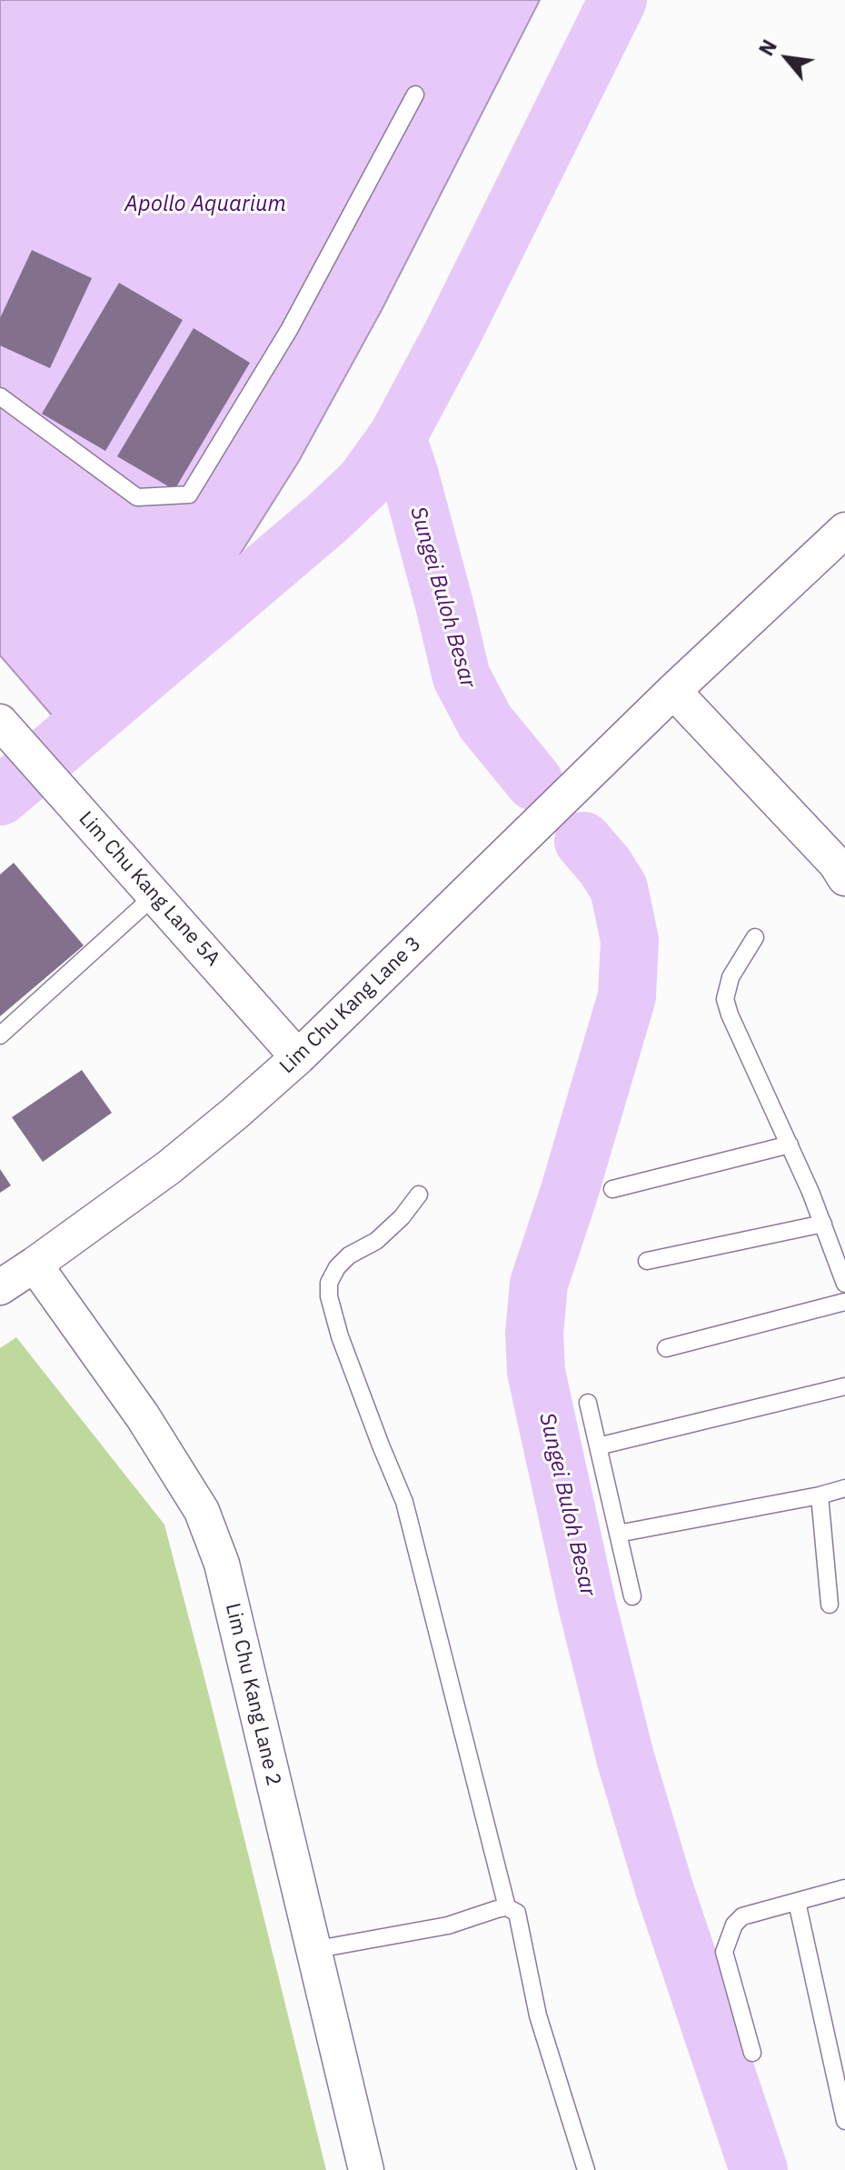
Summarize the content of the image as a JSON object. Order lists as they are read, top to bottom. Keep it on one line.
{"streets":{"street":["Lim Chu Kang Lane 5A","Lim Chu Kang Lane 3","Lim Chu Kang Lane 2"]},"crossings":[["Lim Chu Kang Lane 5A","Lim Chu Kang Lane 3"],["Lim Chu Kang Lane 3","Lim Chu Kang Lane 2"]],"water":["Apollo Aquarium","Sungei Buloh Besar"],"north":"top left"}
